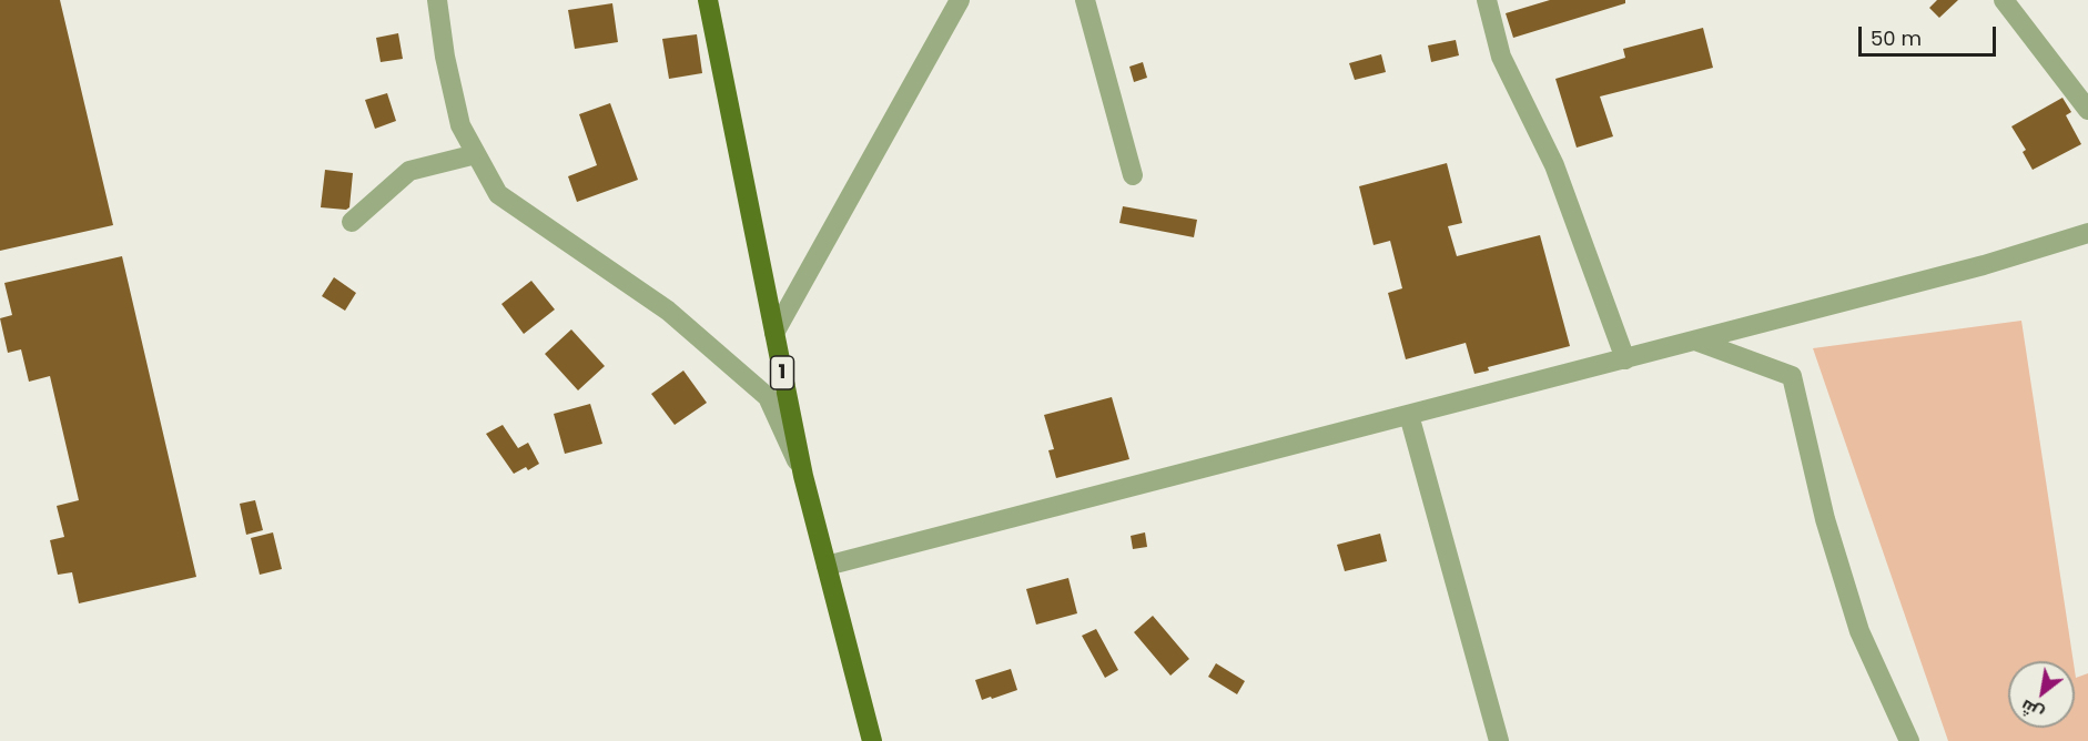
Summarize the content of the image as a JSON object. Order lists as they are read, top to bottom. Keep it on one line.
{"streets":{"main road":["1"]},"scale_bar":"50 m","north":"bottom left"}
